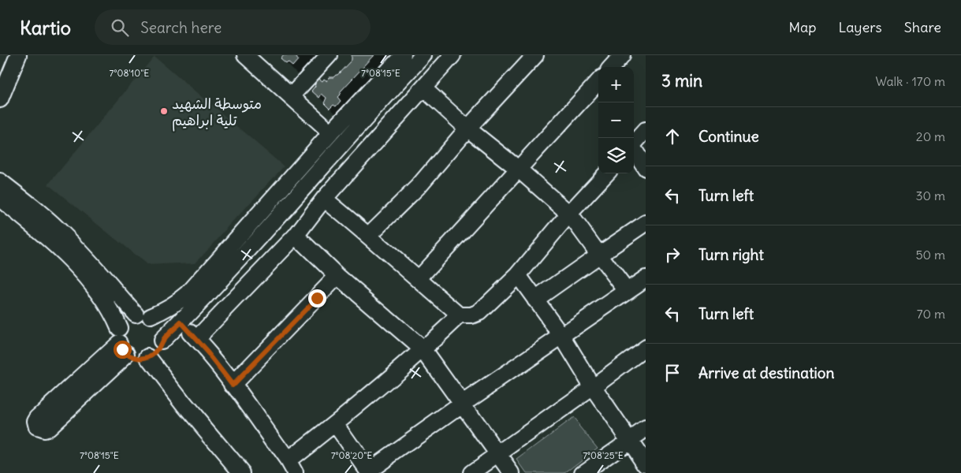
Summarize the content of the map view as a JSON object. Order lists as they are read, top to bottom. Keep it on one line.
{"places":["متوسطة الشهيد تلية ابراهيم"],"page":{"header":"Kartio","search":"Search here","nav":["Map","Layers","Share"],"heading":["3 min","Walk · 170 m"],"map_buttons":["+","−"],"list":[["Continue","20 m"],["Turn left","30 m"],["Turn right","50 m"],["Turn left","70 m"],"Arrive at destination"]},"coordinates":["7°08'10\"E","7°08'15\"E","7°08'20\"E","7°08'25\"E"]}
